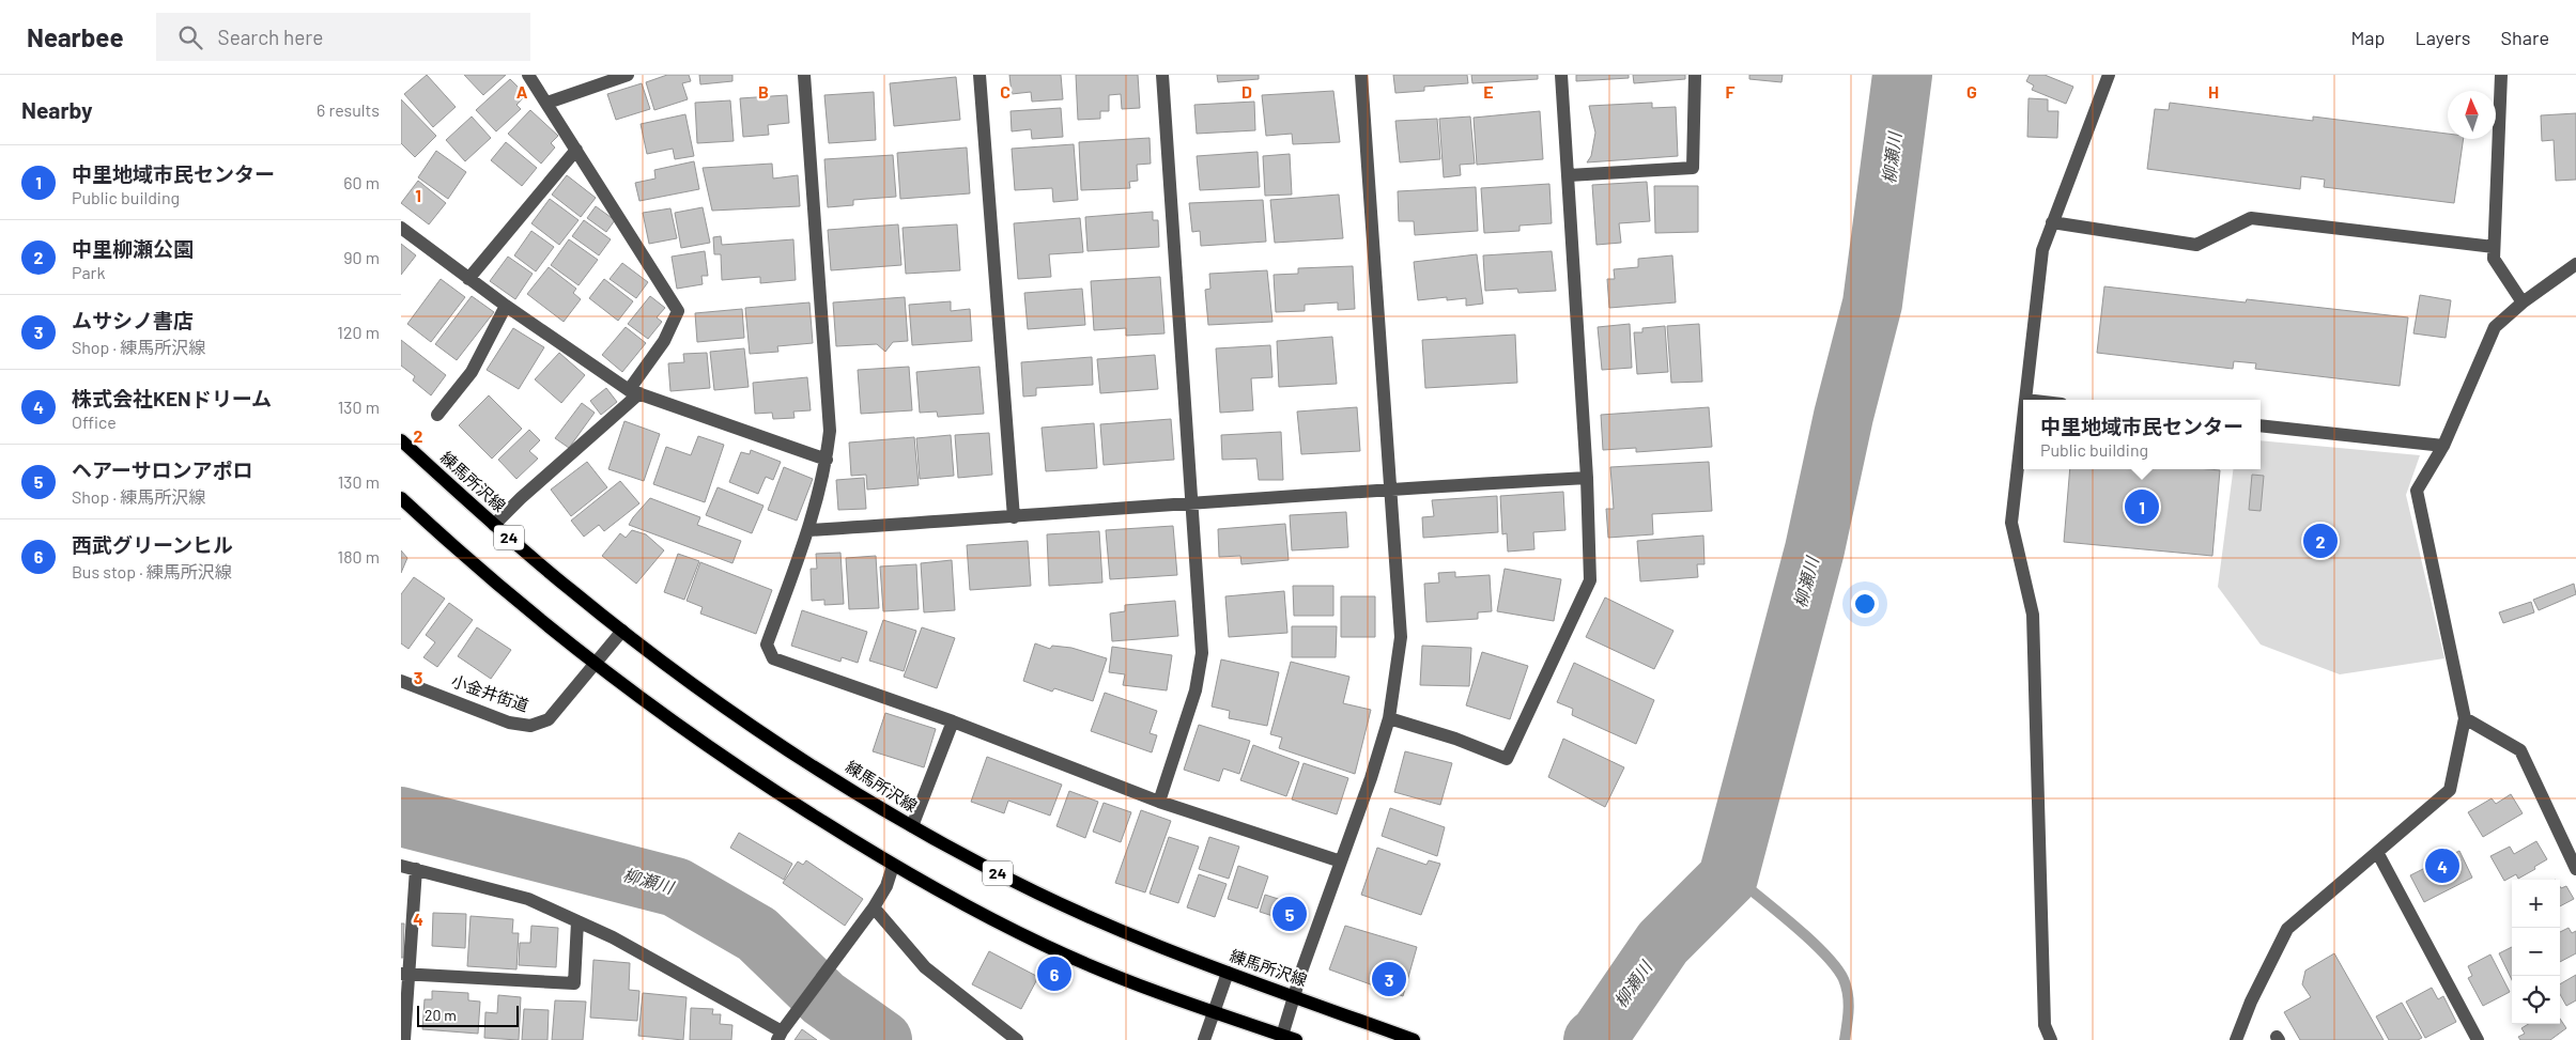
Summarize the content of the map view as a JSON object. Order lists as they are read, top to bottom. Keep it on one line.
{"streets":{"main road":["練馬所沢線","24"],"street":["小金井街道"]},"crossings":[["練馬所沢線","小金井街道"],["24","小金井街道"]],"water":["柳瀬川"],"scale_bar":"20 m","north":"top","page":{"header":"Nearbee","search":"Search here","nav":["Map","Layers","Share"],"heading":["Nearby","6 results"],"list":[{"mark":"1","name":"中里地域市民センター","note":"Public building","value":"60 m"},{"mark":"2","name":"中里柳瀬公園","note":"Park","value":"90 m"},{"mark":"3","name":"ムサシノ書店","note":"Shop · 練馬所沢線","value":"120 m"},{"mark":"4","name":"株式会社KENドリーム","note":"Office","value":"130 m"},{"mark":"5","name":"ヘアーサロンアポロ","note":"Shop · 練馬所沢線","value":"130 m"},{"mark":"6","name":"西武グリーンヒル","note":"Bus stop · 練馬所沢線","value":"180 m"}],"popup":["中里地域市民センター","Public building"],"pins":["1","2","4","5","6","3"],"map_buttons":["+","−"],"scale":"20 m"},"grid":{"columns":["A","B","C","D","E","F","G","H"],"rows":["1","2","3","4"]}}
